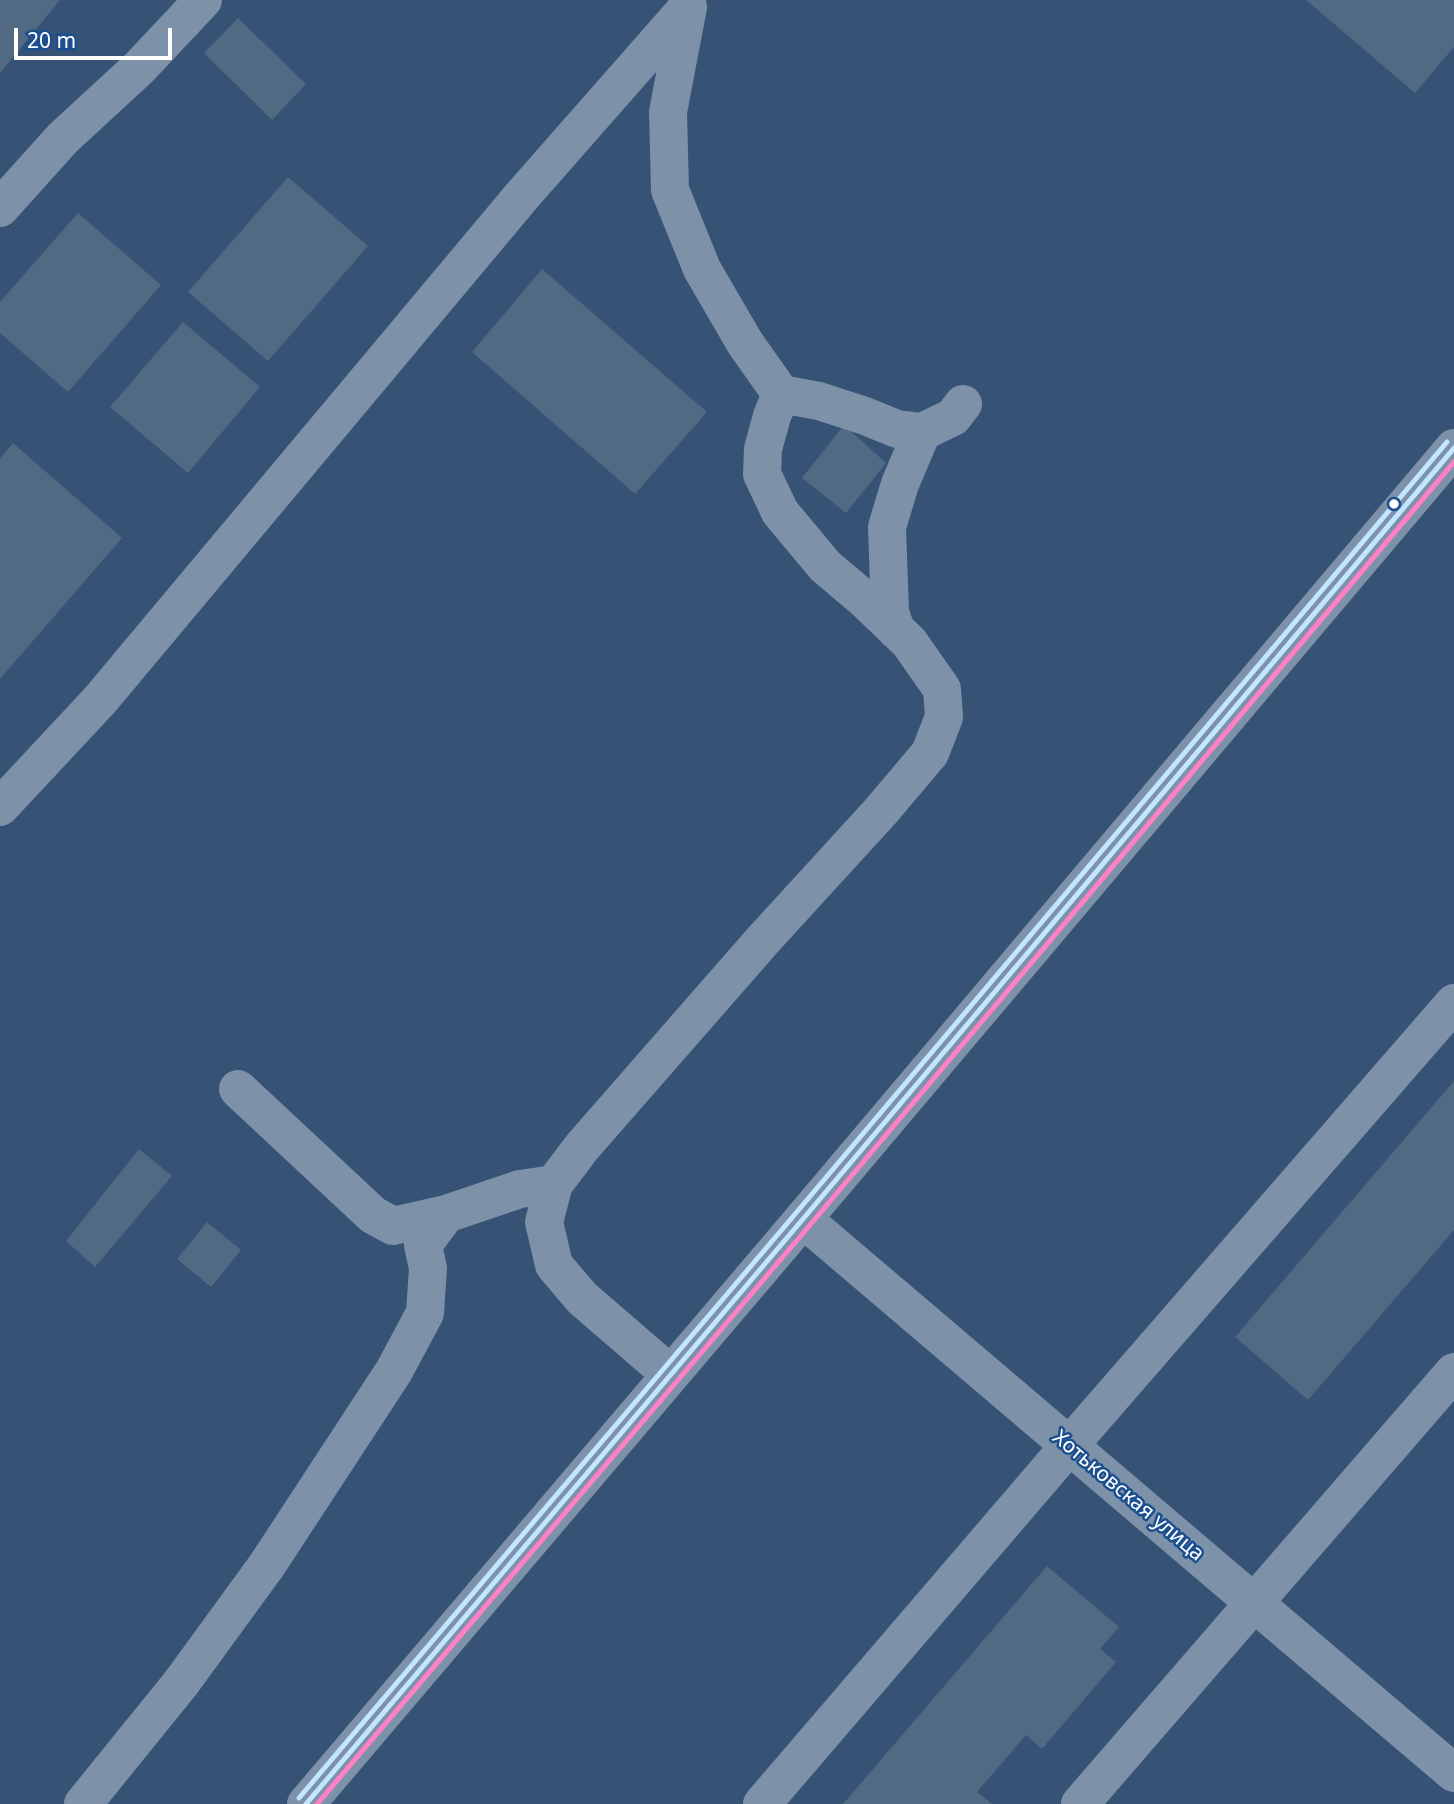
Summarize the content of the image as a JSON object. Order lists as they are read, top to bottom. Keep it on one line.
{"streets":{"street":["Хотьковская улица"]},"scale_bar":"20 m"}
